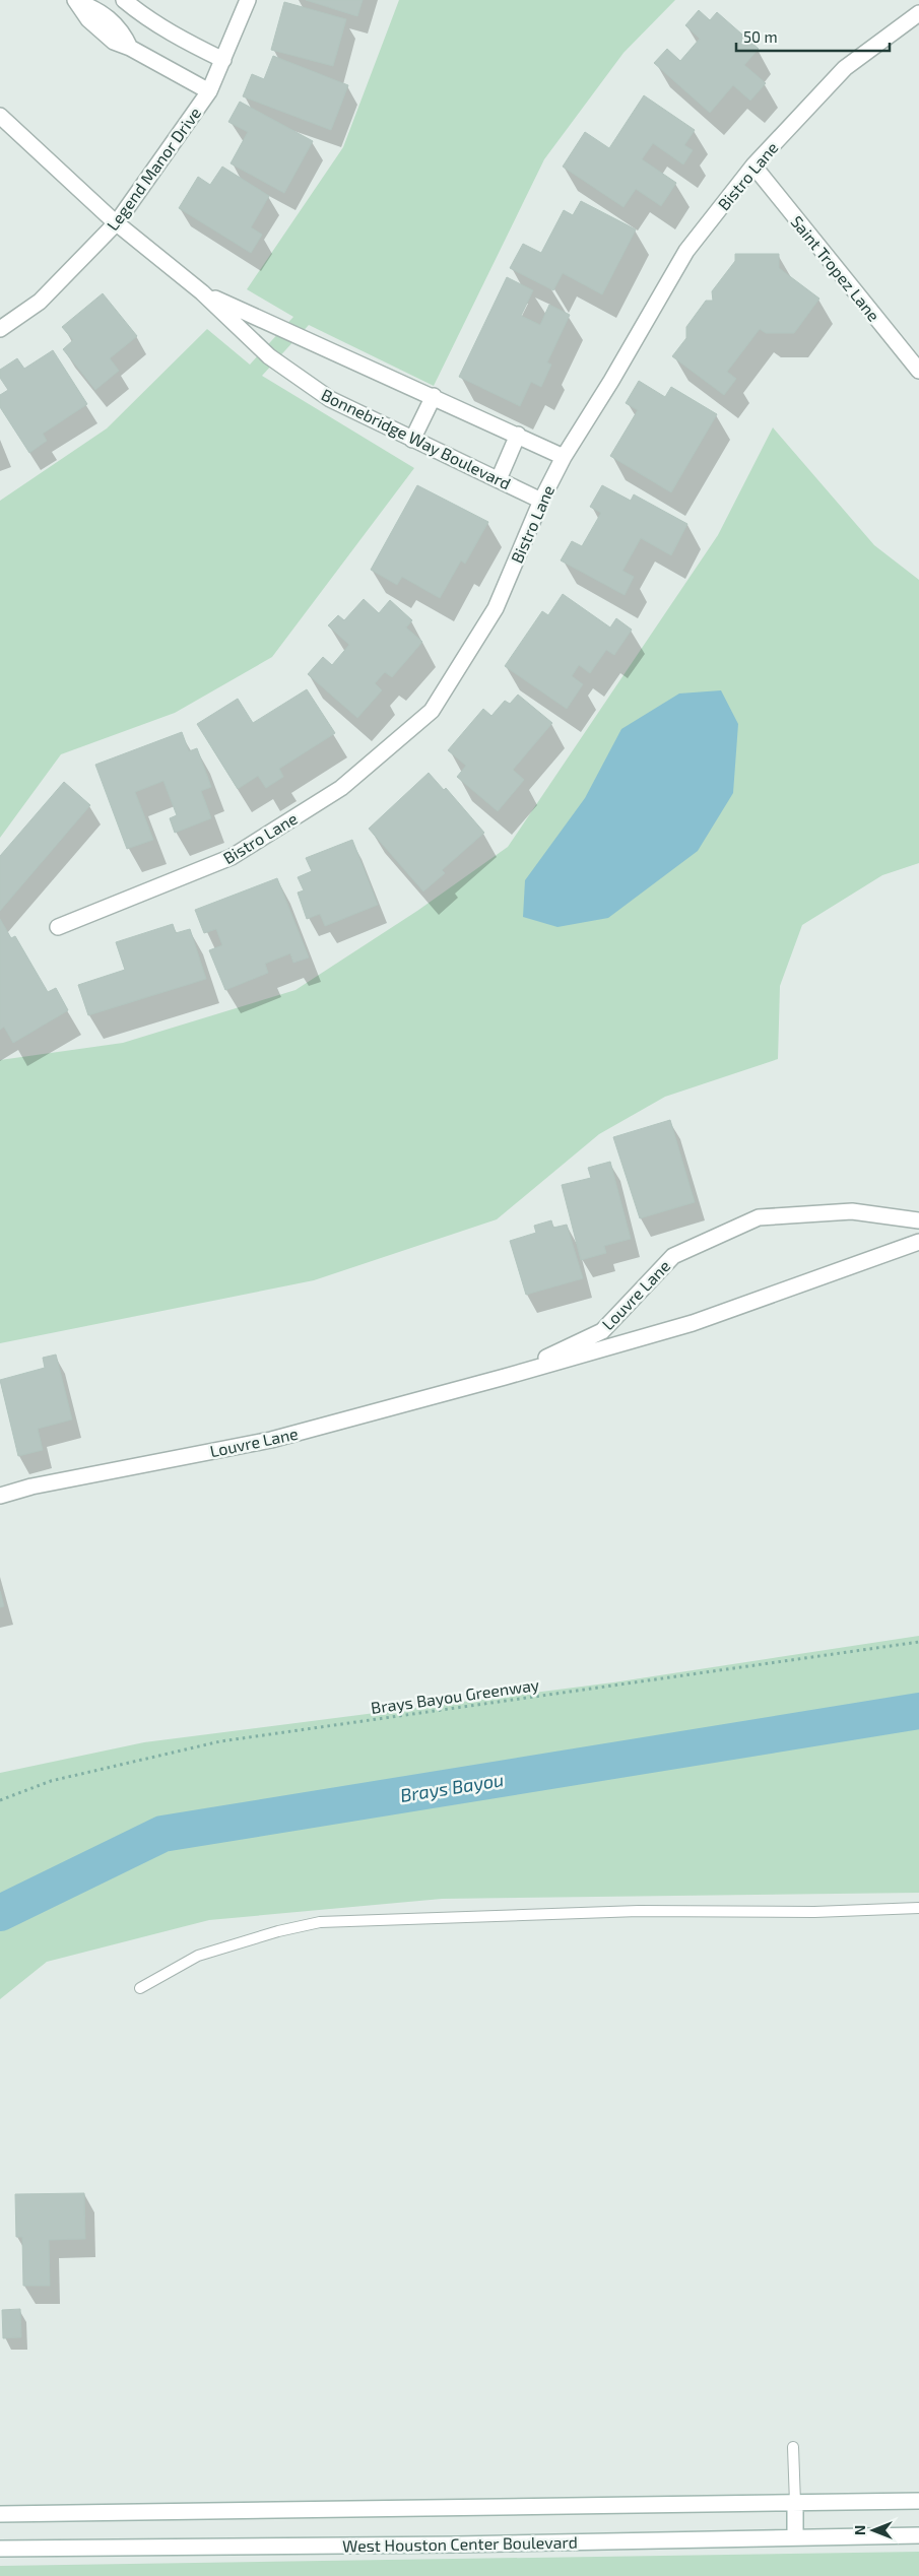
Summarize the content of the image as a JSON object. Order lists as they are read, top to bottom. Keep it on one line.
{"streets":{"street":["Legend Manor Drive","Bistro Lane","Saint Tropez Lane","Bonnebridge Way Boulevard","Louvre Lane","West Houston Center Boulevard"],"path":["Brays Bayou Greenway"]},"crossings":[["Legend Manor Drive","Bonnebridge Way Boulevard"],["Bistro Lane","Saint Tropez Lane"],["Bistro Lane","Bonnebridge Way Boulevard"]],"water":["Brays Bayou"],"scale_bar":"50 m","north":"left"}
